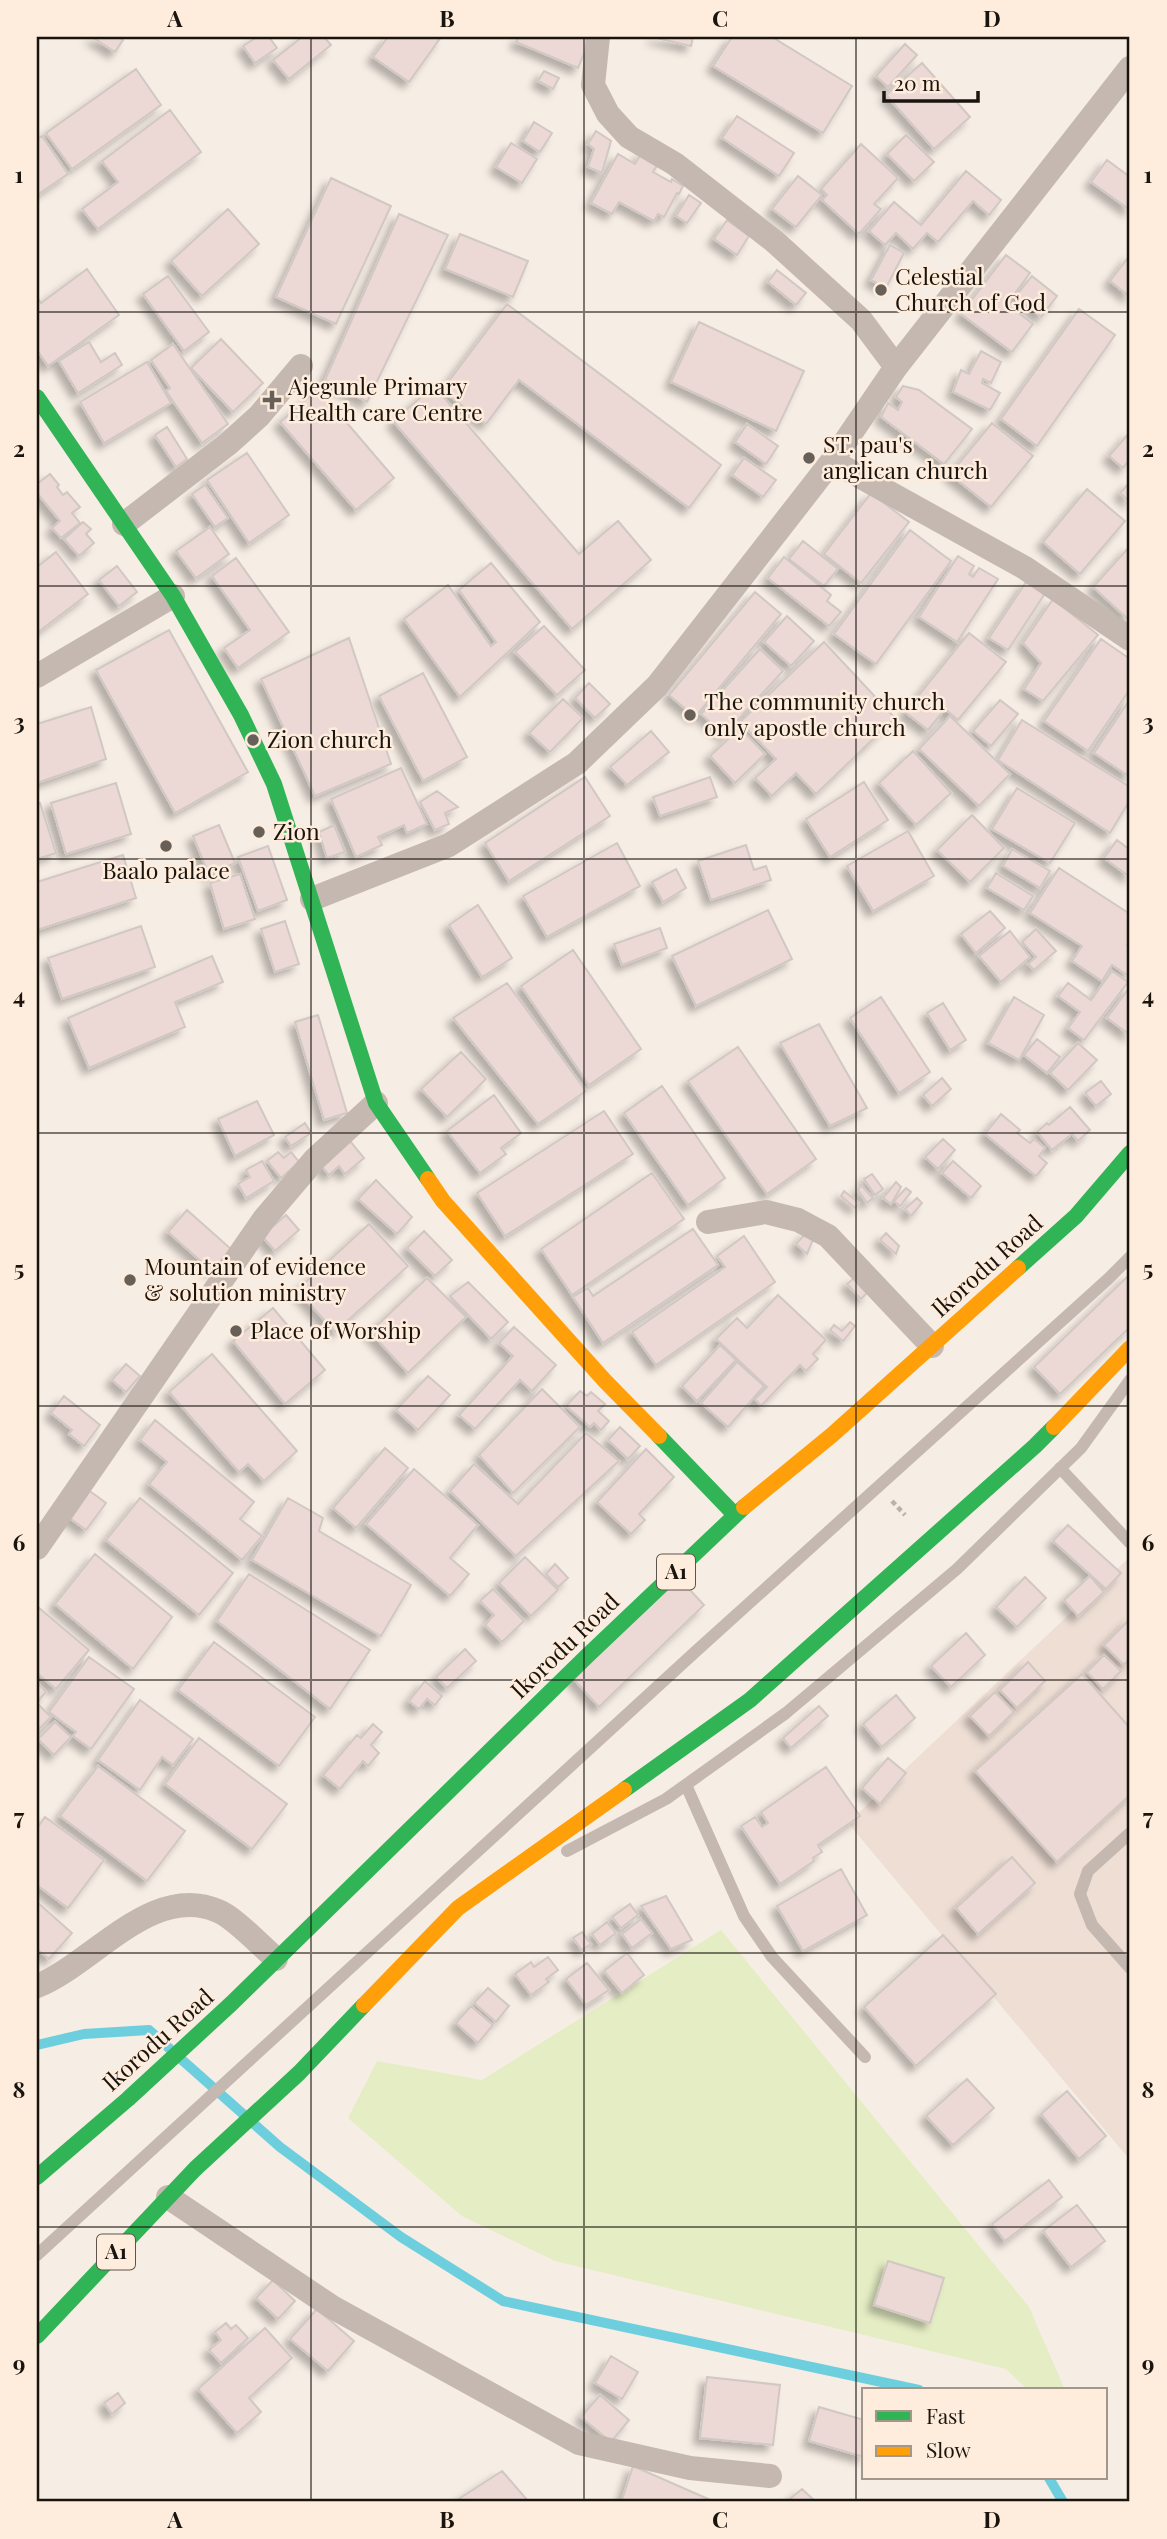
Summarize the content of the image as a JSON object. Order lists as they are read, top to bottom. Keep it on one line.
{"streets":{"main road":["Ikorodu Road","A1"]},"places":{"other":["Celestial Church of God","ST. pau's anglican church","The community church only apostle church","Zion church","Zion","Baalo palace","Mountain of evidence & solution ministry","Place of Worship"],"health":["Ajegunle Primary Health care Centre"]},"legend":["Fast","Slow"],"scale_bar":"20 m","grid":{"columns":["A","B","C","D"],"rows":["1","2","3","4","5","6","7","8","9"]}}
